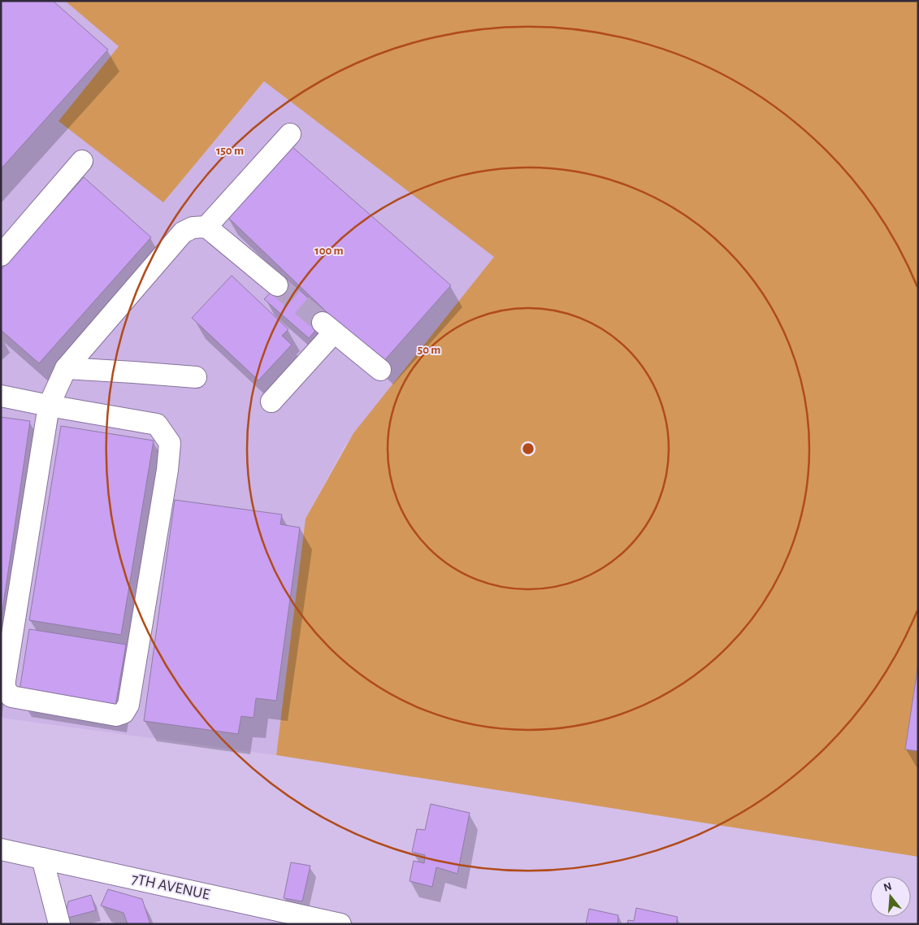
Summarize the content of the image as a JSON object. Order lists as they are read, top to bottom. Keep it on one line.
{"streets":{"street":["7TH AVENUE"]},"north":"top","rings":["150 m","100 m","50 m"]}
